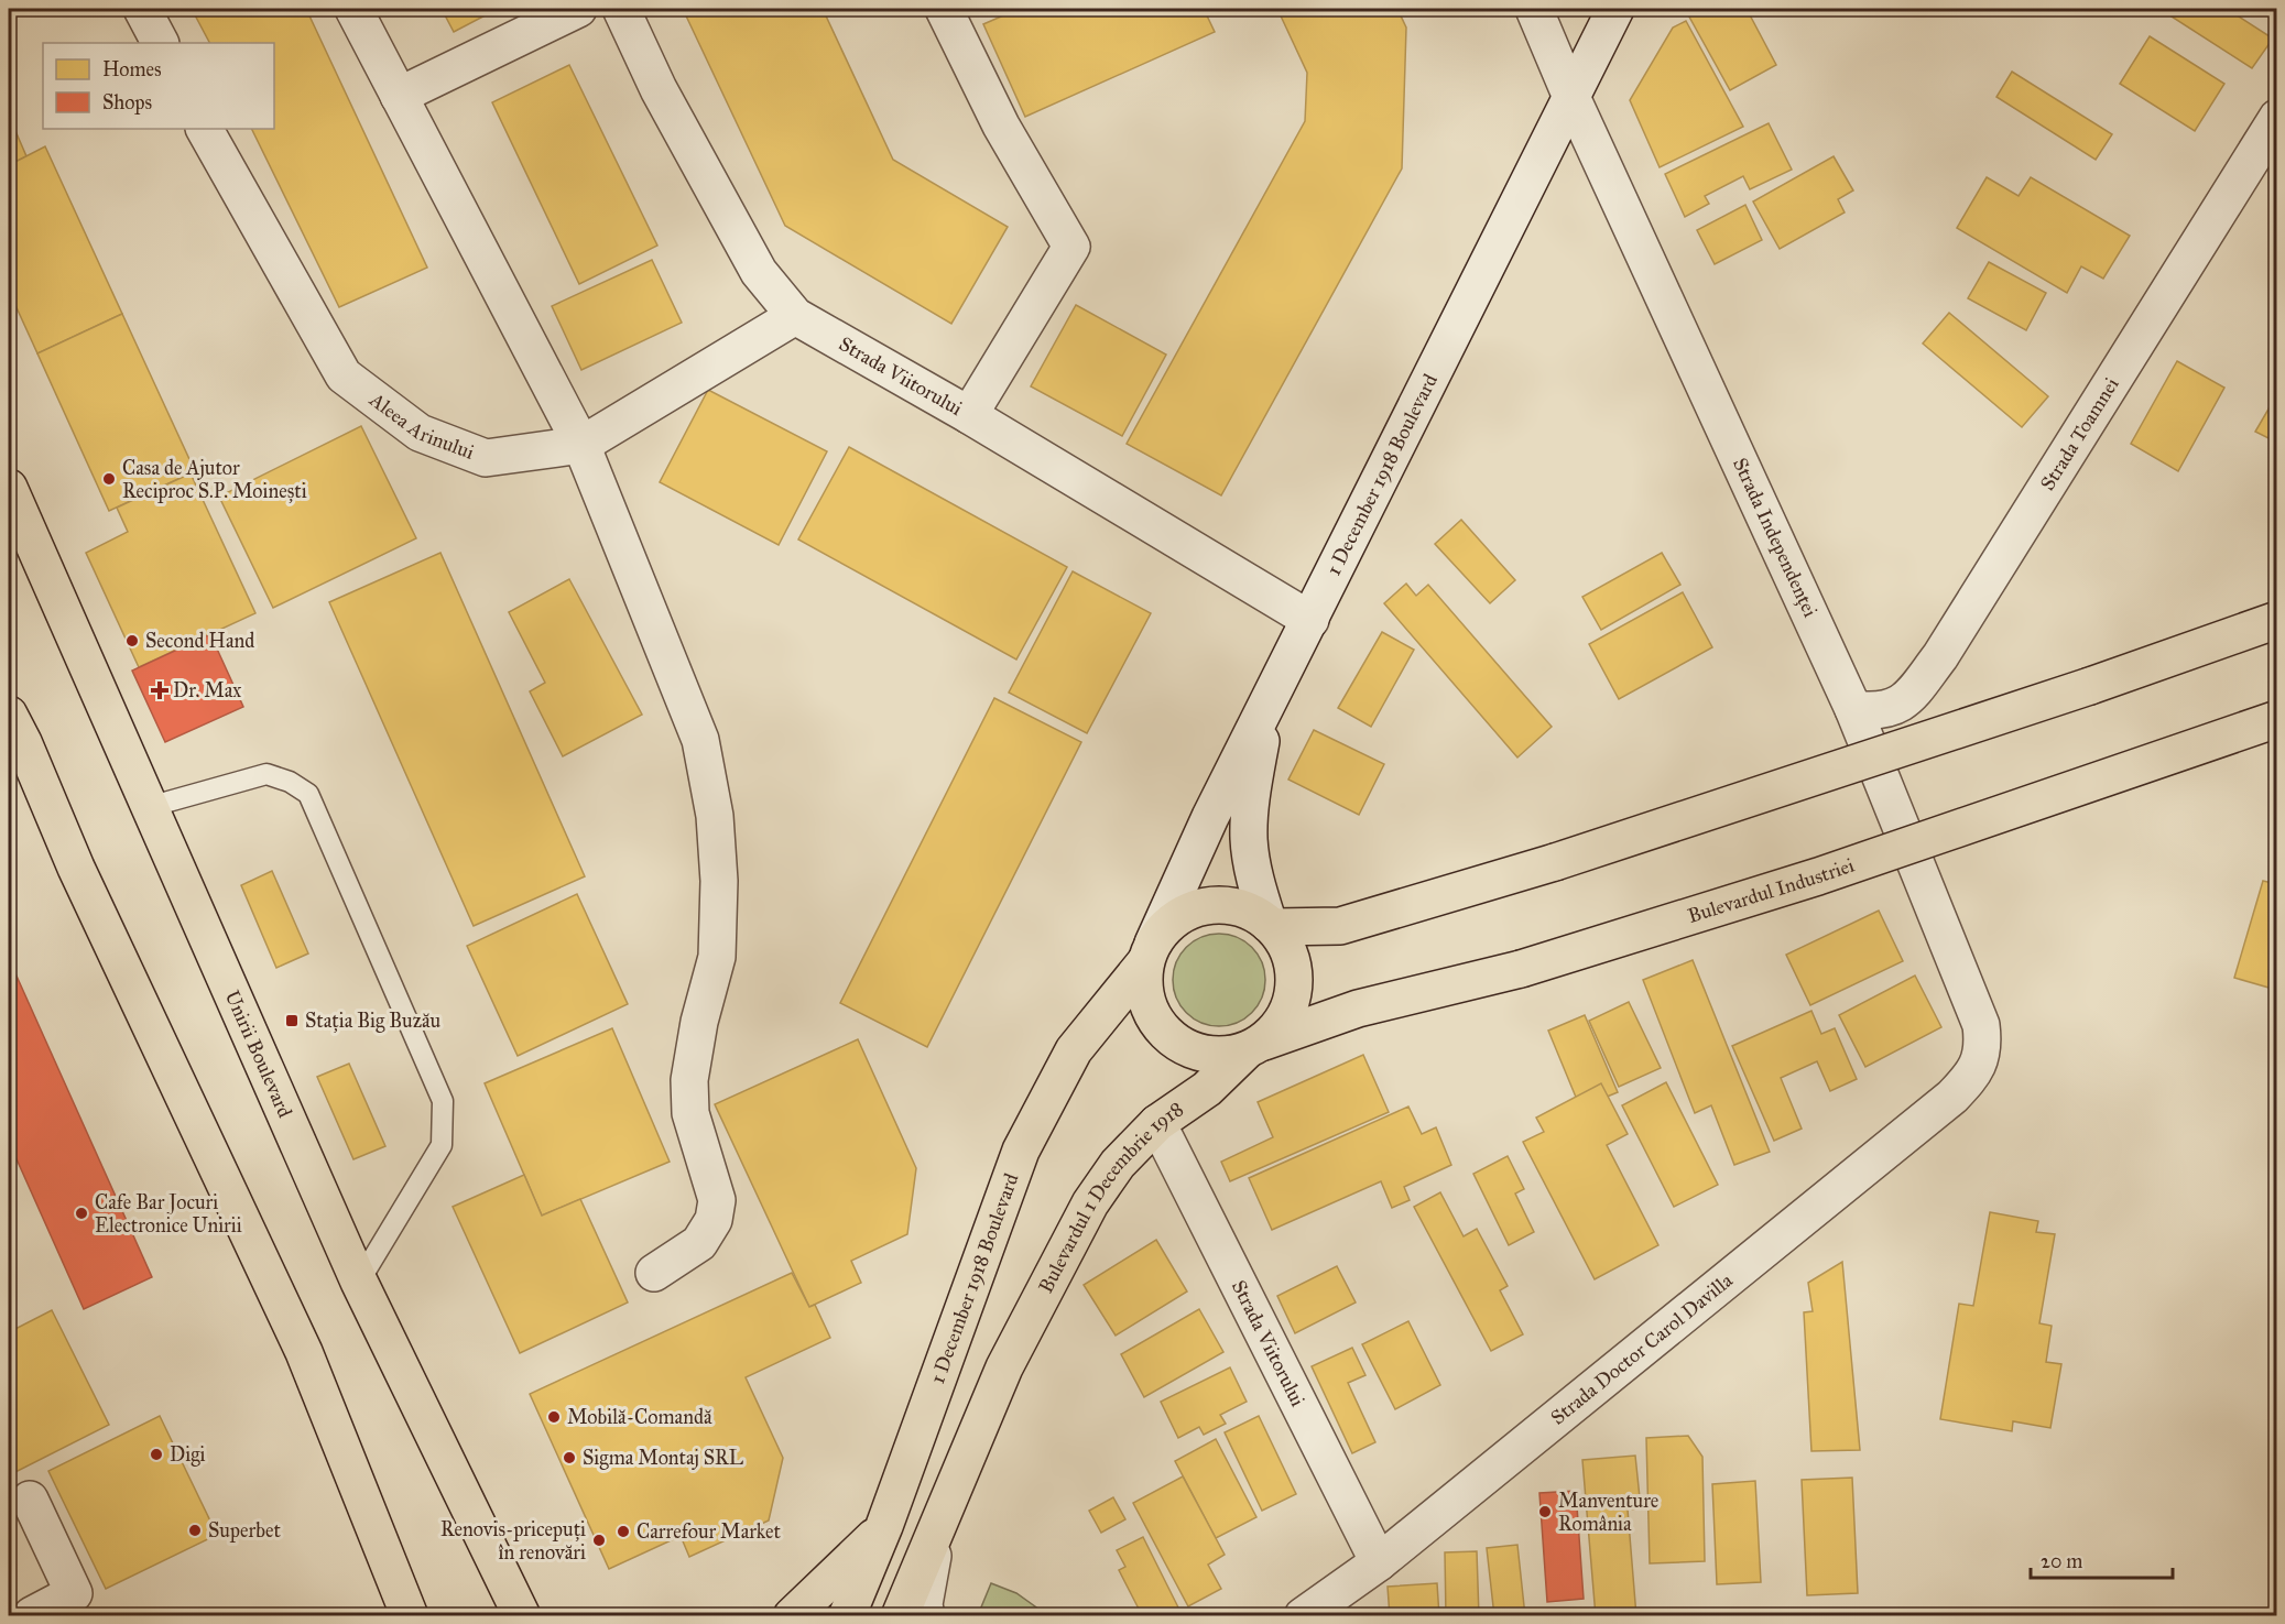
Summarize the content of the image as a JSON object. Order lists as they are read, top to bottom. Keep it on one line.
{"streets":{"main road":["1 December 1918 Boulevard","Bulevardul Industriei","Unirii Boulevard","Bulevardul 1 Decembrie 1918"],"street":["Strada Viitorului","Aleea Arinului","Strada Toamnei","Strada Independenței","Strada Doctor Carol Davilla"]},"crossings":[["Strada Viitorului","Aleea Arinului"],["Strada Viitorului","1 December 1918 Boulevard"],["Strada Viitorului","Bulevardul 1 Decembrie 1918"],["Strada Viitorului","Strada Doctor Carol Davilla"],["Strada Toamnei","Strada Independenței"],["1 December 1918 Boulevard","Strada Independenței"],["1 December 1918 Boulevard","Bulevardul Industriei"],["1 December 1918 Boulevard","Bulevardul 1 Decembrie 1918"],["Strada Independenței","Strada Doctor Carol Davilla"],["Bulevardul Industriei","Bulevardul 1 Decembrie 1918"]],"places":{"other":["Casa de Ajutor Reciproc S.P. Moinești","Second Hand","Cafe Bar Jocuri Electronice Unirii","Mobilă-Comandă","Digi","Sigma Montaj SRL","Manventure România","Superbet","Carrefour Market","Renovis-pricepuți în renovări"],"health":["Dr. Max"],"transit":["Stația Big Buzău"]},"legend":["Homes","Shops"],"scale_bar":"20 m"}
